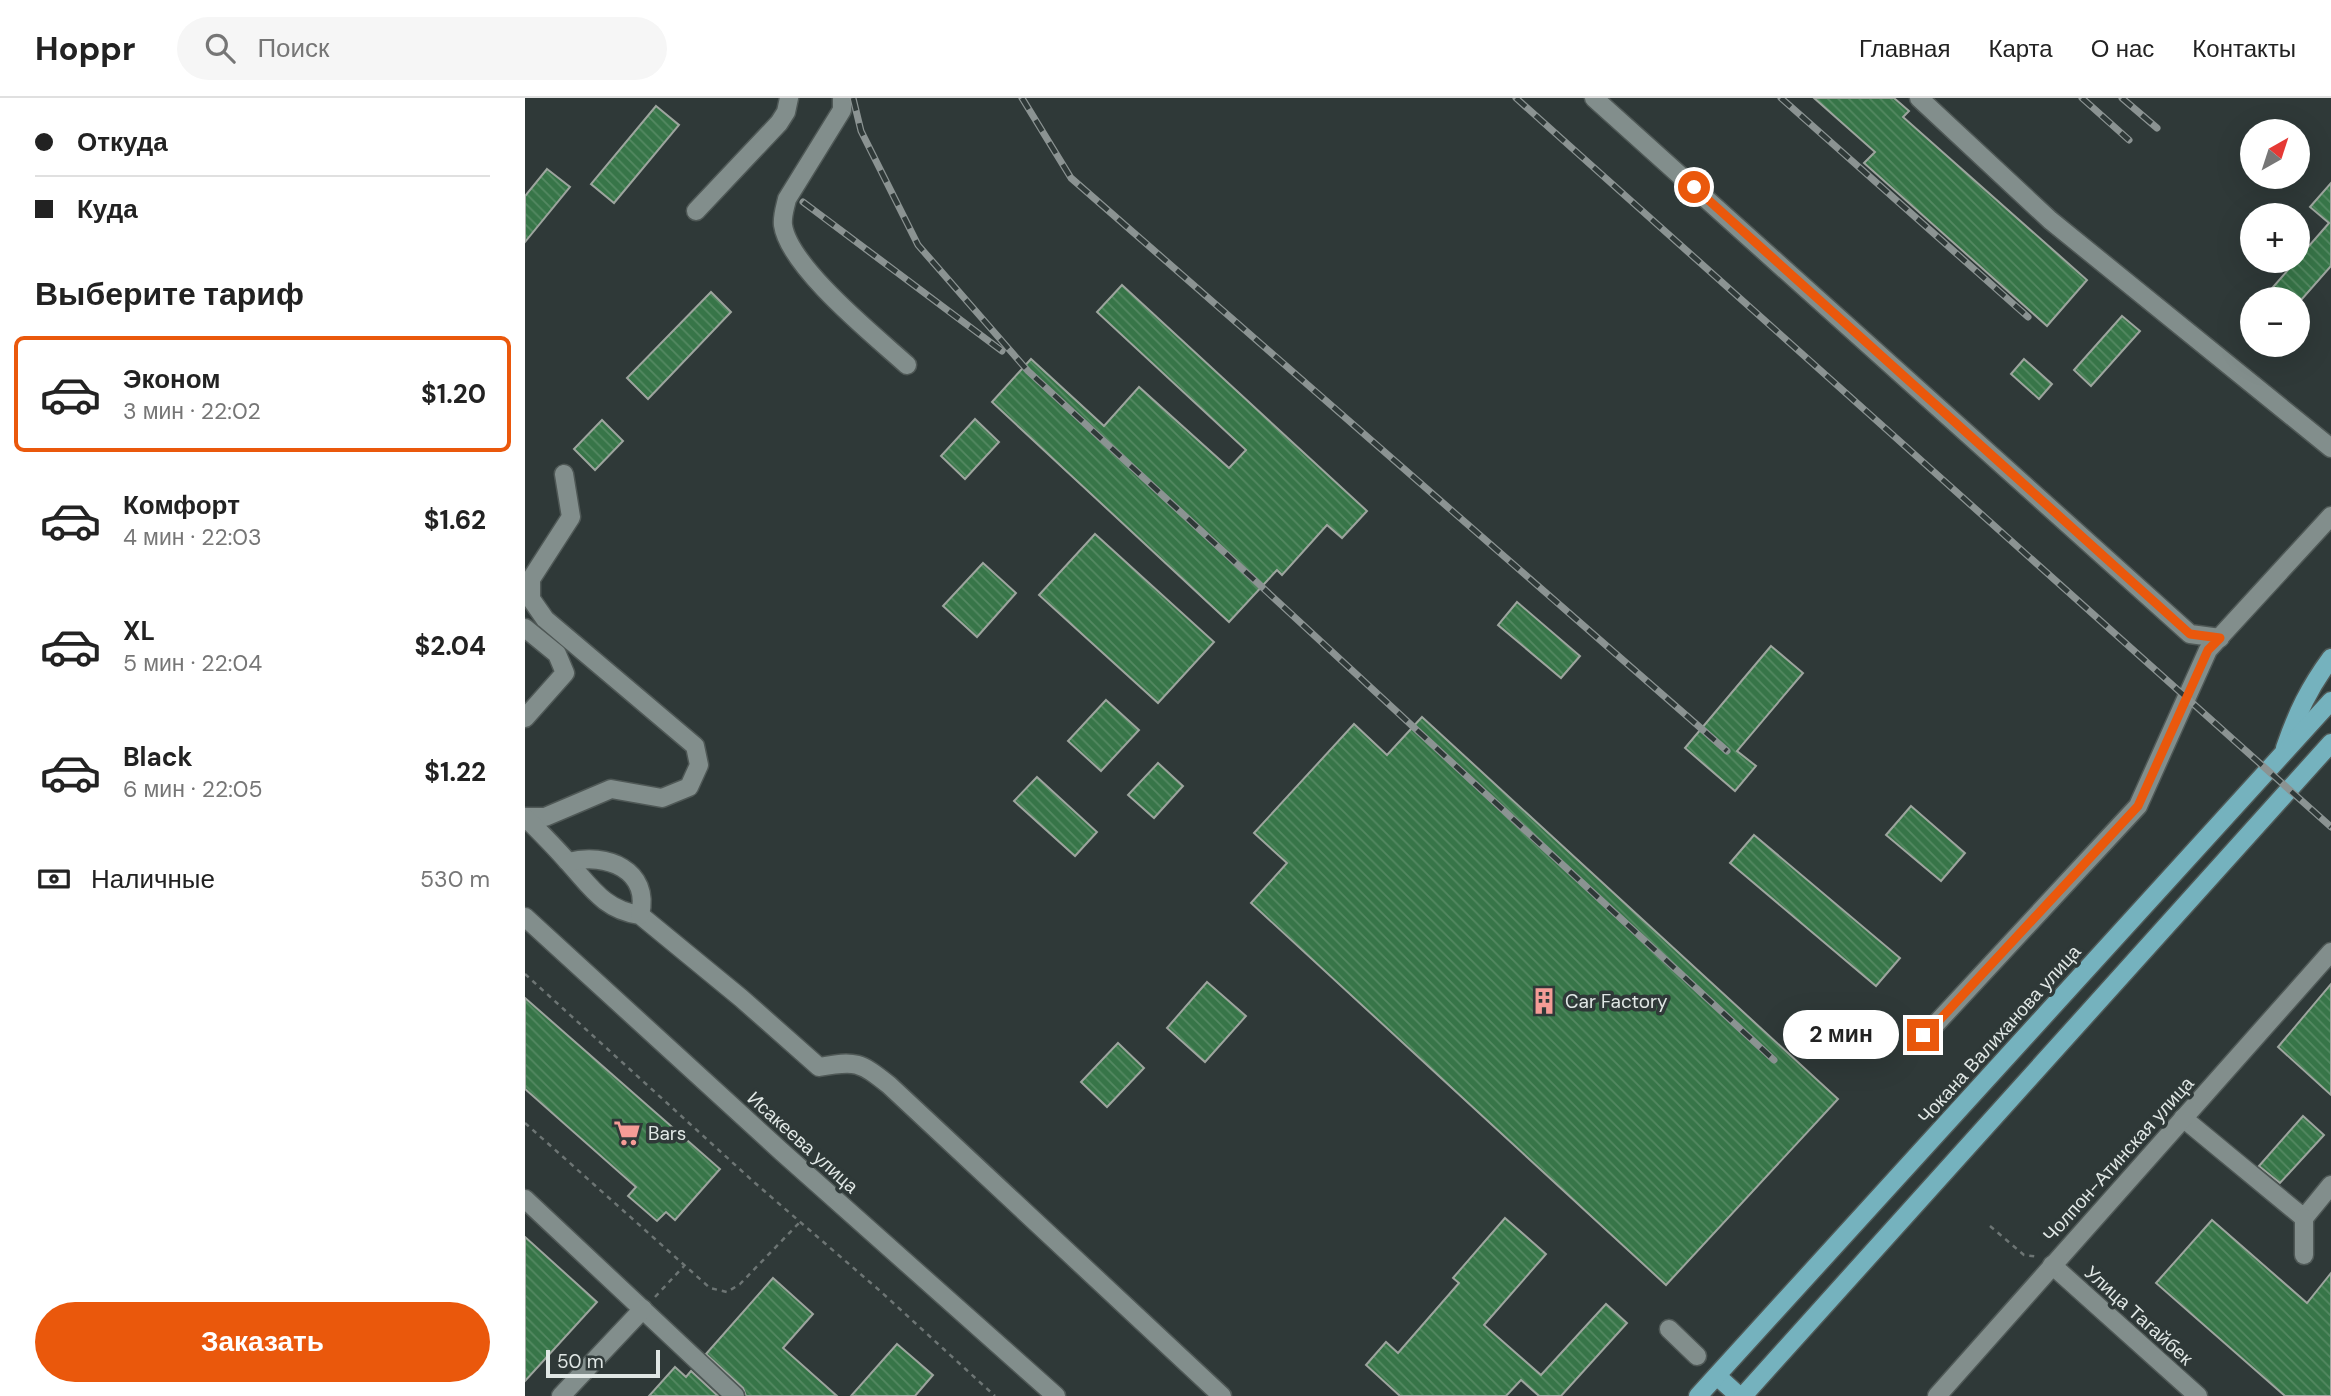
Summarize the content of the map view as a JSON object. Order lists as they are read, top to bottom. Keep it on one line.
{"streets":{"main road":["Чокана Валиханова улица"],"street":["Исакеева улица","Чолпон-Атинская улица","Улица Тагайбек"]},"crossings":[["Чолпон-Атинская улица","Улица Тагайбек"]],"places":{"building":["Car Factory"],"supermarket":["Bars"]},"scale_bar":"50 m","north":"top right","page":{"header":"Hoppr","search":"Поиск","nav":["Главная","Карта","О нас","Контакты"],"banner":["Откуда","Куда"],"map_buttons":["+","−"],"heading":"Выберите тариф","list":[{"name":"Эконом","note":"3 мин · 22:02","value":"$1.20"},{"name":"Комфорт","note":"4 мин · 22:03","value":"$1.62"},{"name":"XL","note":"5 мин · 22:04","value":"$2.04"},{"name":"Black","note":"6 мин · 22:05","value":"$1.22"}],"pay":["Наличные","530 m"],"bubble":"2 мин","buttons":"Заказать","scale":"50 m"}}
